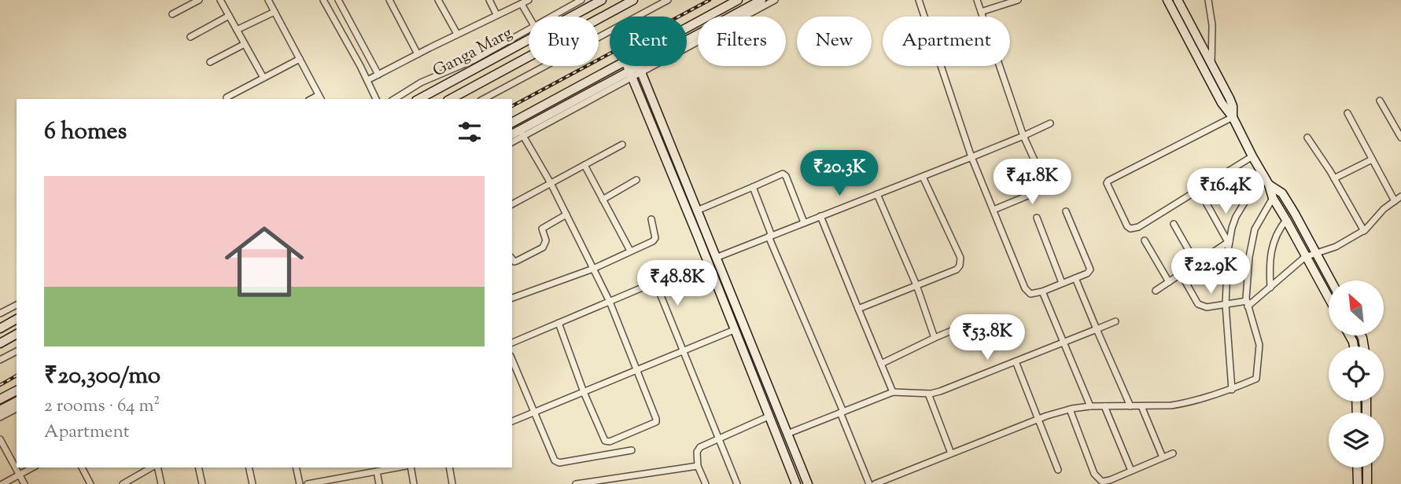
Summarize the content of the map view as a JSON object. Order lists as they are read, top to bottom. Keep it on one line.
{"streets":{"street":["Ganga Marg"]},"north":"top left","page":{"chip":["Buy","Rent","Filters","New","Apartment"],"heading":"6 homes","price":["₹20.3K","₹41.8K","₹16.4K","₹22.9K","₹48.8K","₹53.8K"],"list":[{"name":"₹20,300/mo","note":"2 rooms · 64 m² · Apartment"}]}}
